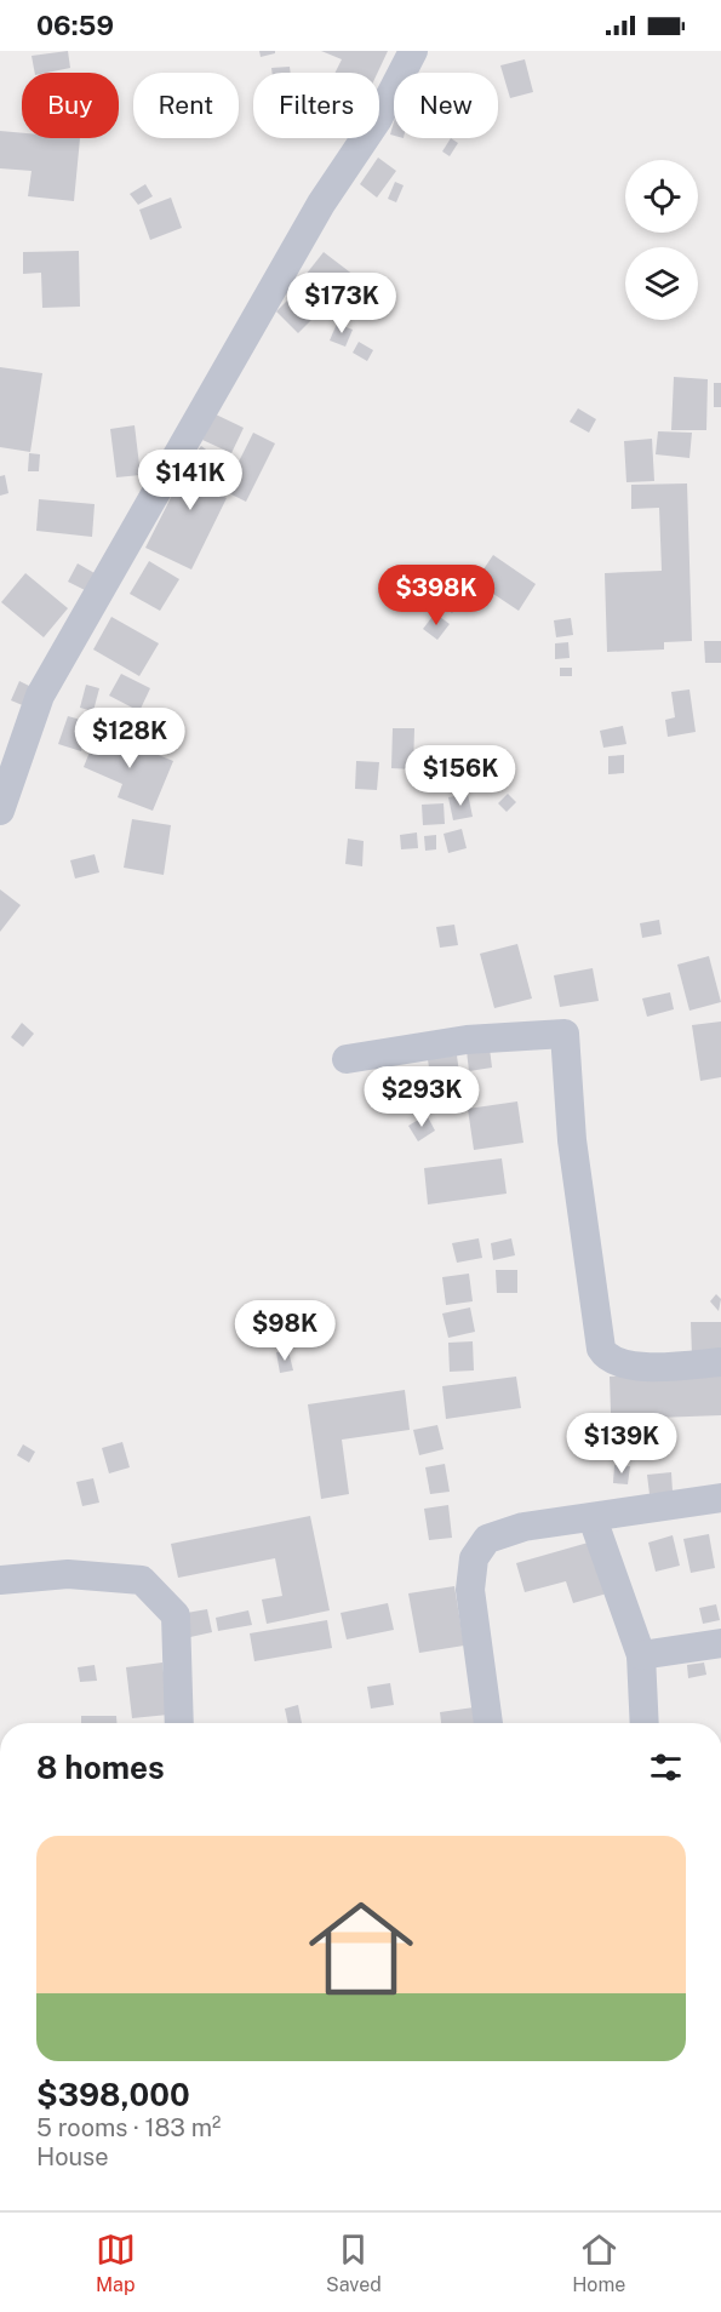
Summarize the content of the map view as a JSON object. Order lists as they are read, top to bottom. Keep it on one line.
{"page":{"status":"06:59","chip":["Buy","Rent","Filters","New"],"price":["$173K","$141K","$398K","$128K","$156K","$293K","$98K","$139K"],"heading":"8 homes","list":[{"name":"$398,000","note":"5 rooms · 183 m² · House"}],"tabs":["Map","Saved","Home"]}}
